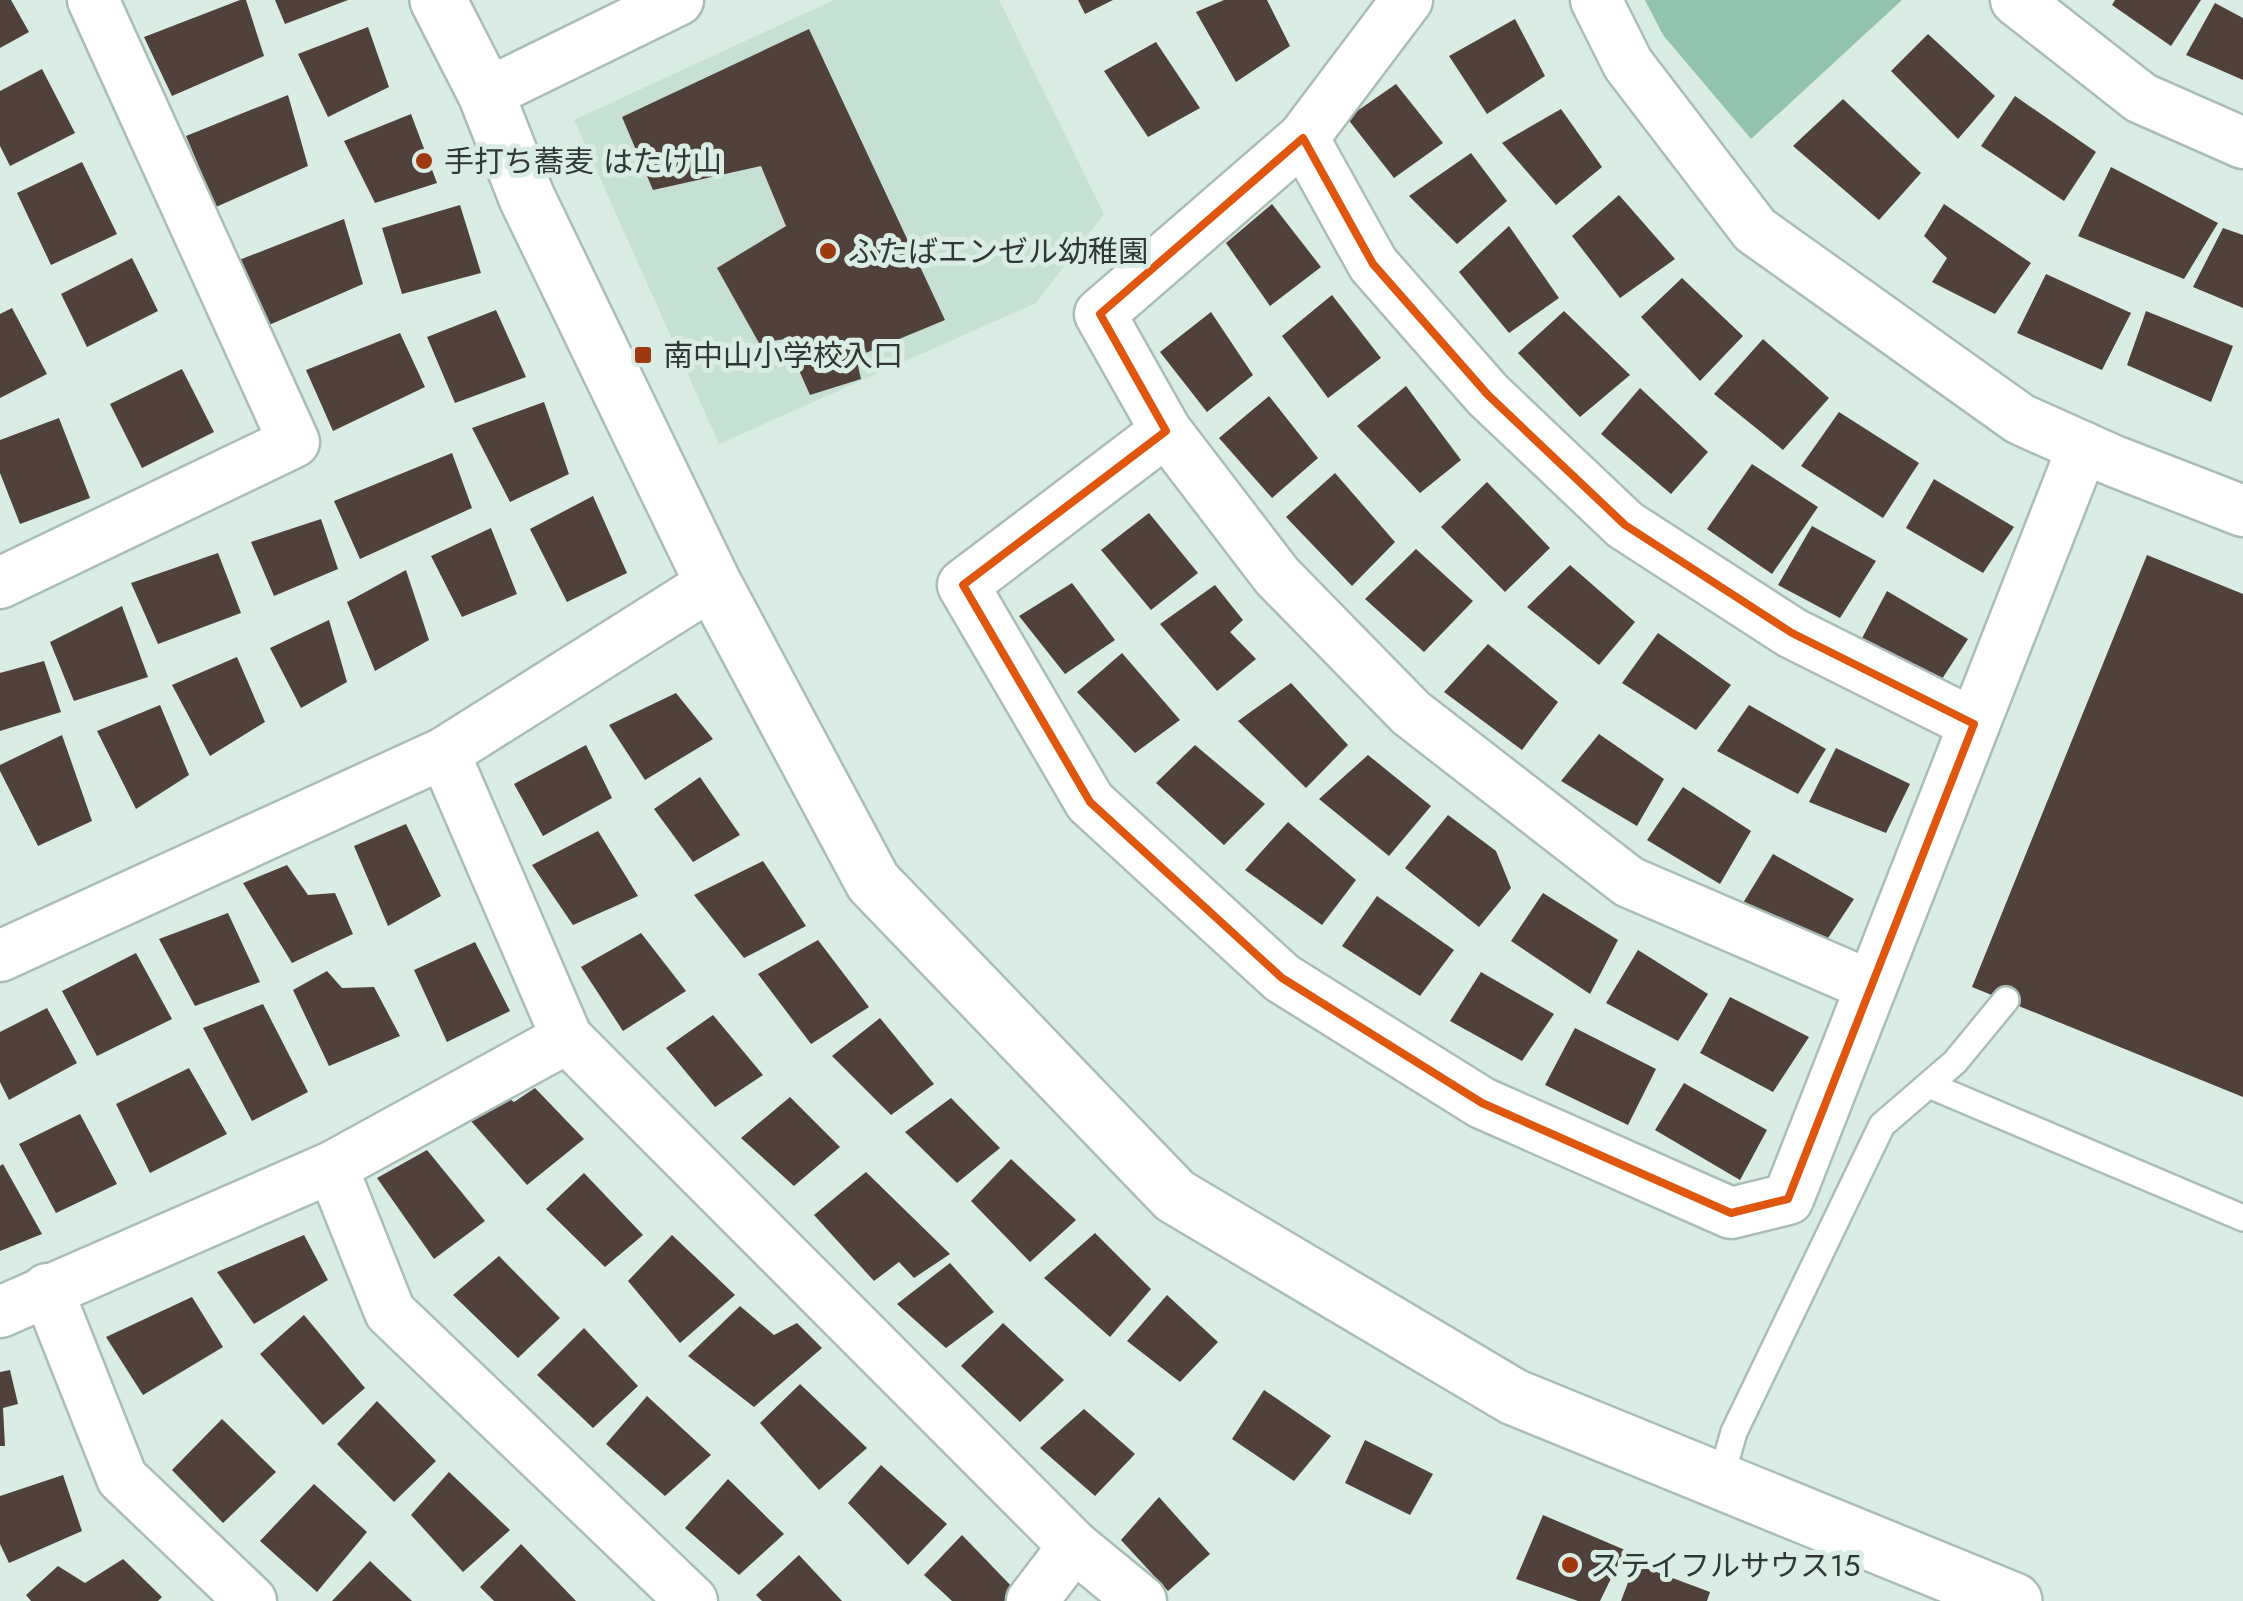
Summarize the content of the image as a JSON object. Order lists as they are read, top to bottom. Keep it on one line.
{"places":{"other":["手打ち蕎麦 はたけ山","ふたばエンゼル幼稚園","ステイフルサウス15"],"transit":["南中山小学校入口"]}}
